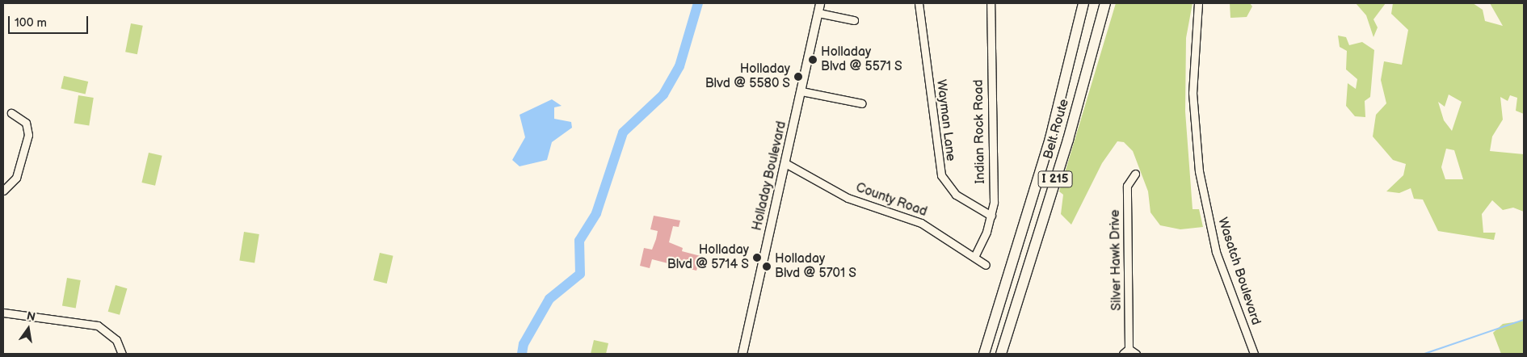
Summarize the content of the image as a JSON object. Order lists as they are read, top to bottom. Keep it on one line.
{"streets":{"highway":["Belt Route","I 215"],"main road":["Holladay Boulevard"],"street":["Wayman Lane","Indian Rock Road","County Road","Silver Hawk Drive","Wasatch Boulevard"]},"crossings":[["Wayman Lane","Indian Rock Road"],["Indian Rock Road","County Road"],["Holladay Boulevard","County Road"]],"places":["Holladay Blvd @ 5571 S","Holladay Blvd @ 5580 S","Holladay Blvd @ 5714 S","Holladay Blvd @ 5701 S"],"scale_bar":"100 m","north":"top"}
